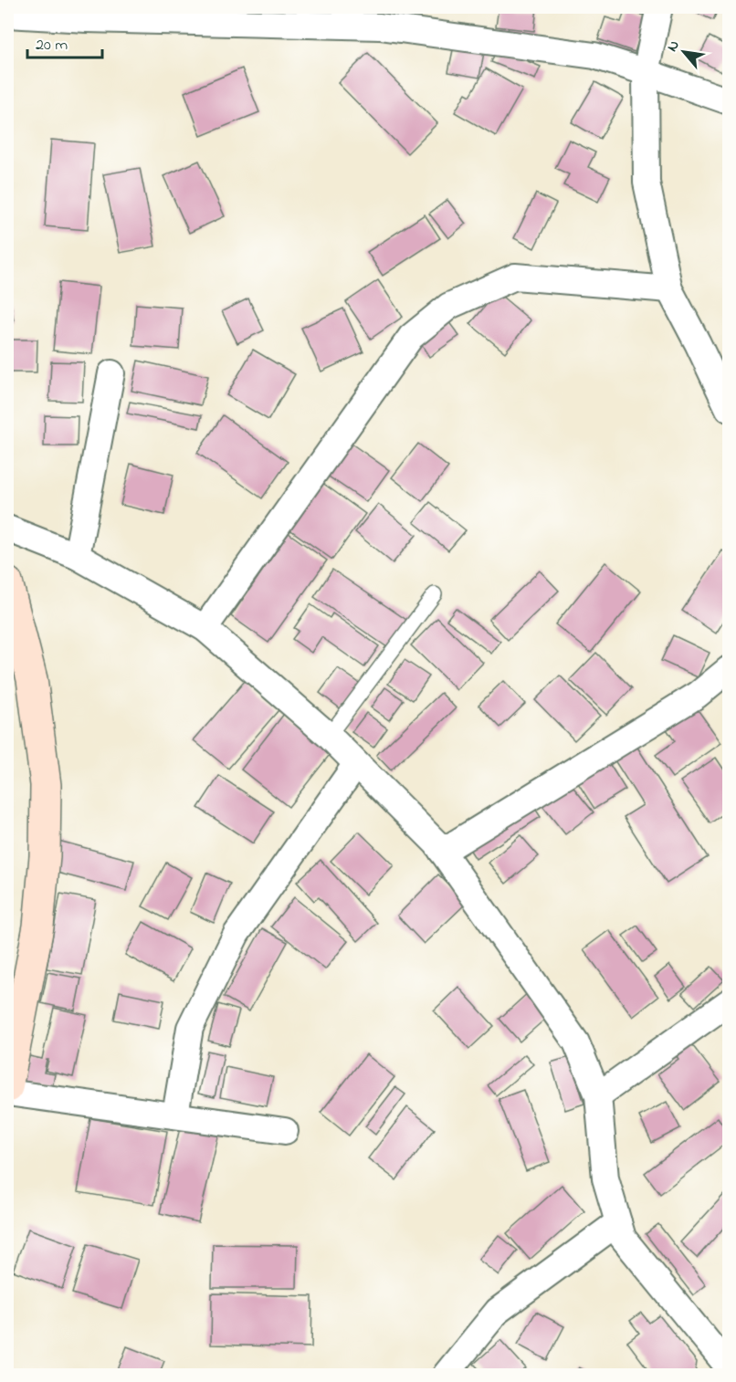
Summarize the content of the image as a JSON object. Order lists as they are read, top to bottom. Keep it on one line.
{"scale_bar":"20 m","north":"top left"}
